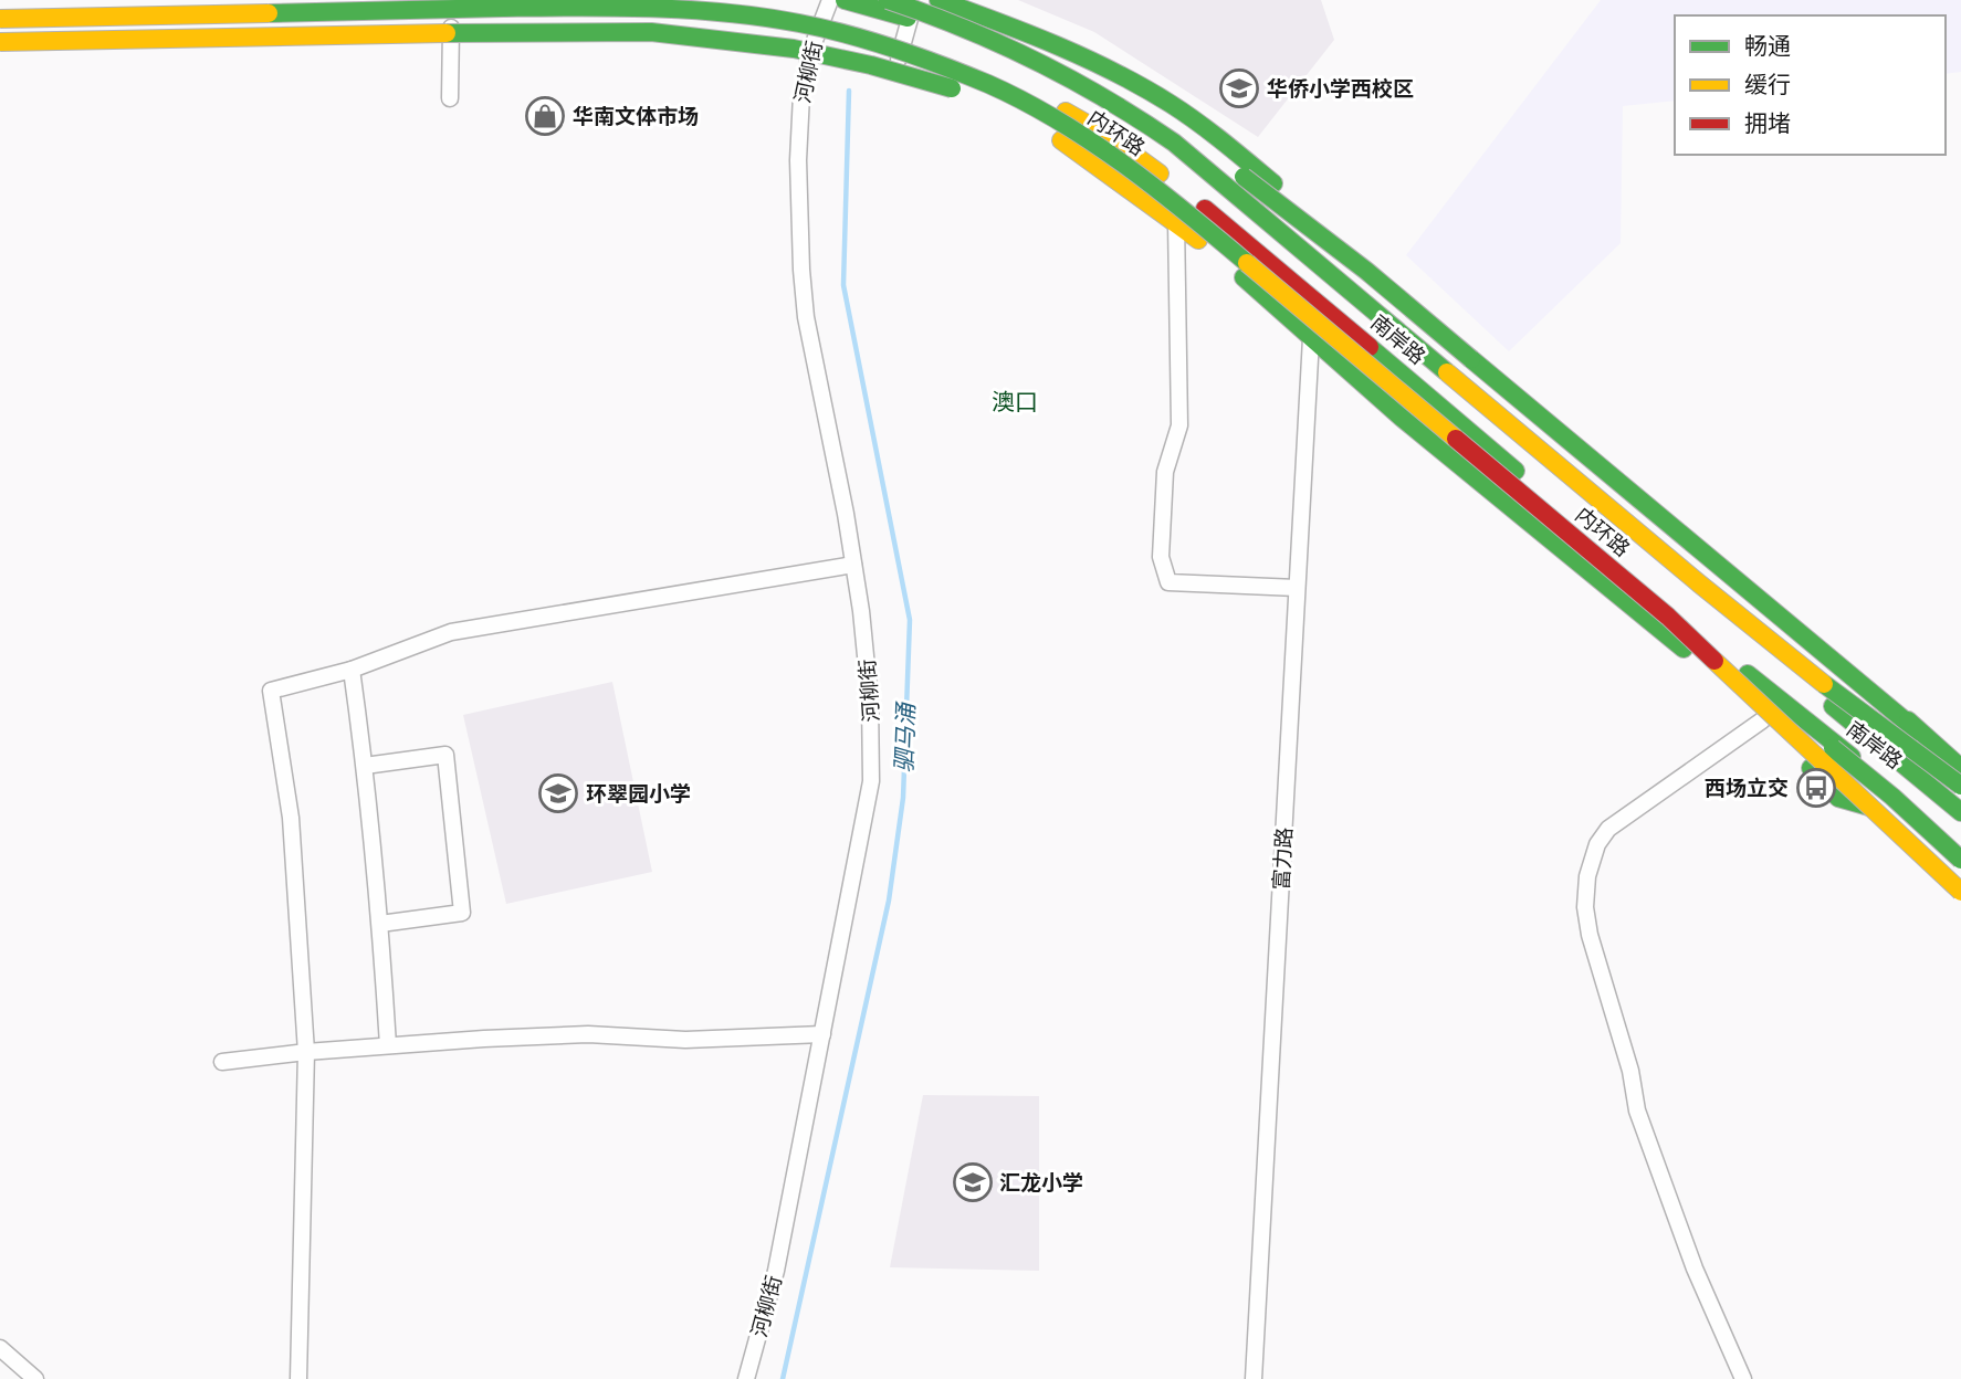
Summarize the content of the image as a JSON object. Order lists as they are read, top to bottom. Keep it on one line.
{"streets":{"main road":["内环路","南岸路"],"street":["河柳街","富力路"]},"crossings":[["河柳街","南岸路"],["内环路","南岸路"]],"districts":["澳口"],"water":["驷马涌"],"places":{"school or university":["华侨小学西校区","环翠园小学","汇龙小学"],"shop":["华南文体市场"],"bus stop":["西场立交"]},"legend":["畅通","缓行","拥堵"]}
